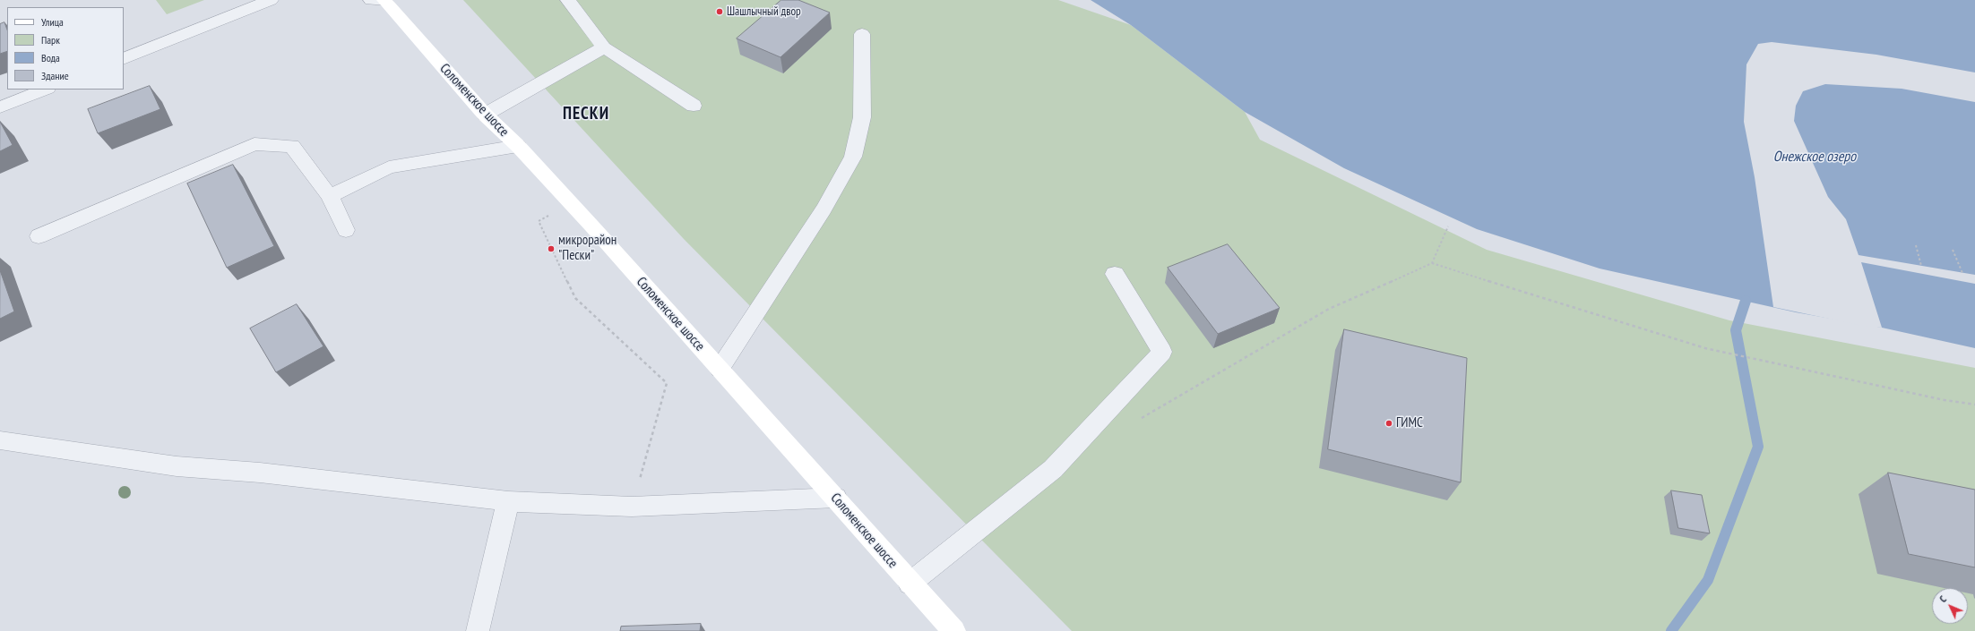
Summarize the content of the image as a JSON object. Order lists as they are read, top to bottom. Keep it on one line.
{"streets":{"main road":["Соломенское шоссе"]},"districts":["ПЕСКИ"],"water":["Онежское озеро"],"places":["Шашлычный двор","микрорайон \"Пески\"","ГИМС"],"legend":["Улица","Парк","Вода","Здание"],"north":"top left"}
